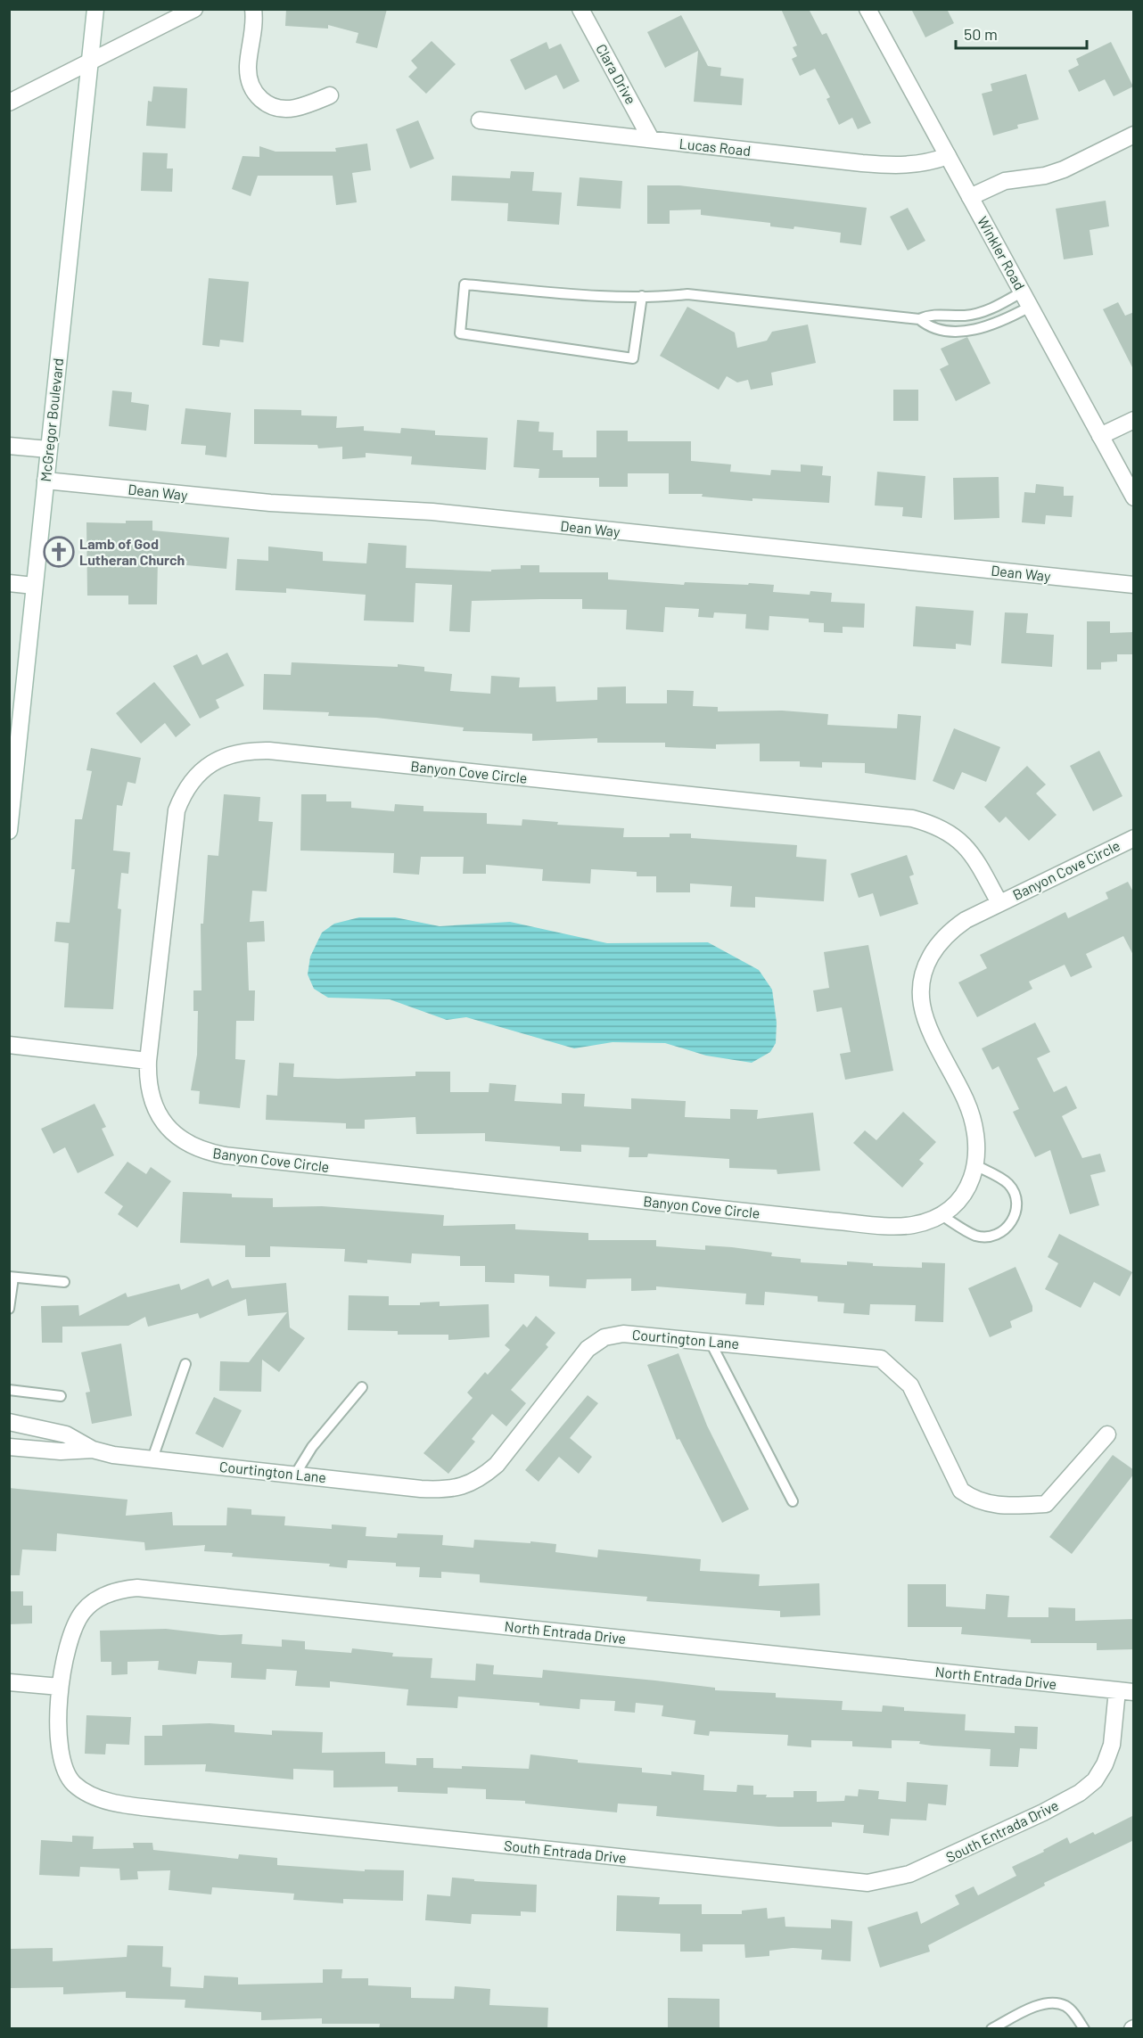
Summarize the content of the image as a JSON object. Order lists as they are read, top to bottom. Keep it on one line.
{"streets":{"street":["Clara Drive","Lucas Road","Winkler Road","McGregor Boulevard","Dean Way","Banyon Cove Circle","Courtington Lane","North Entrada Drive","South Entrada Drive"]},"crossings":[["Clara Drive","Lucas Road"],["Lucas Road","Winkler Road"],["McGregor Boulevard","Dean Way"],["North Entrada Drive","South Entrada Drive"]],"places":{"church":["Lamb of God Lutheran Church"]},"scale_bar":"50 m"}
